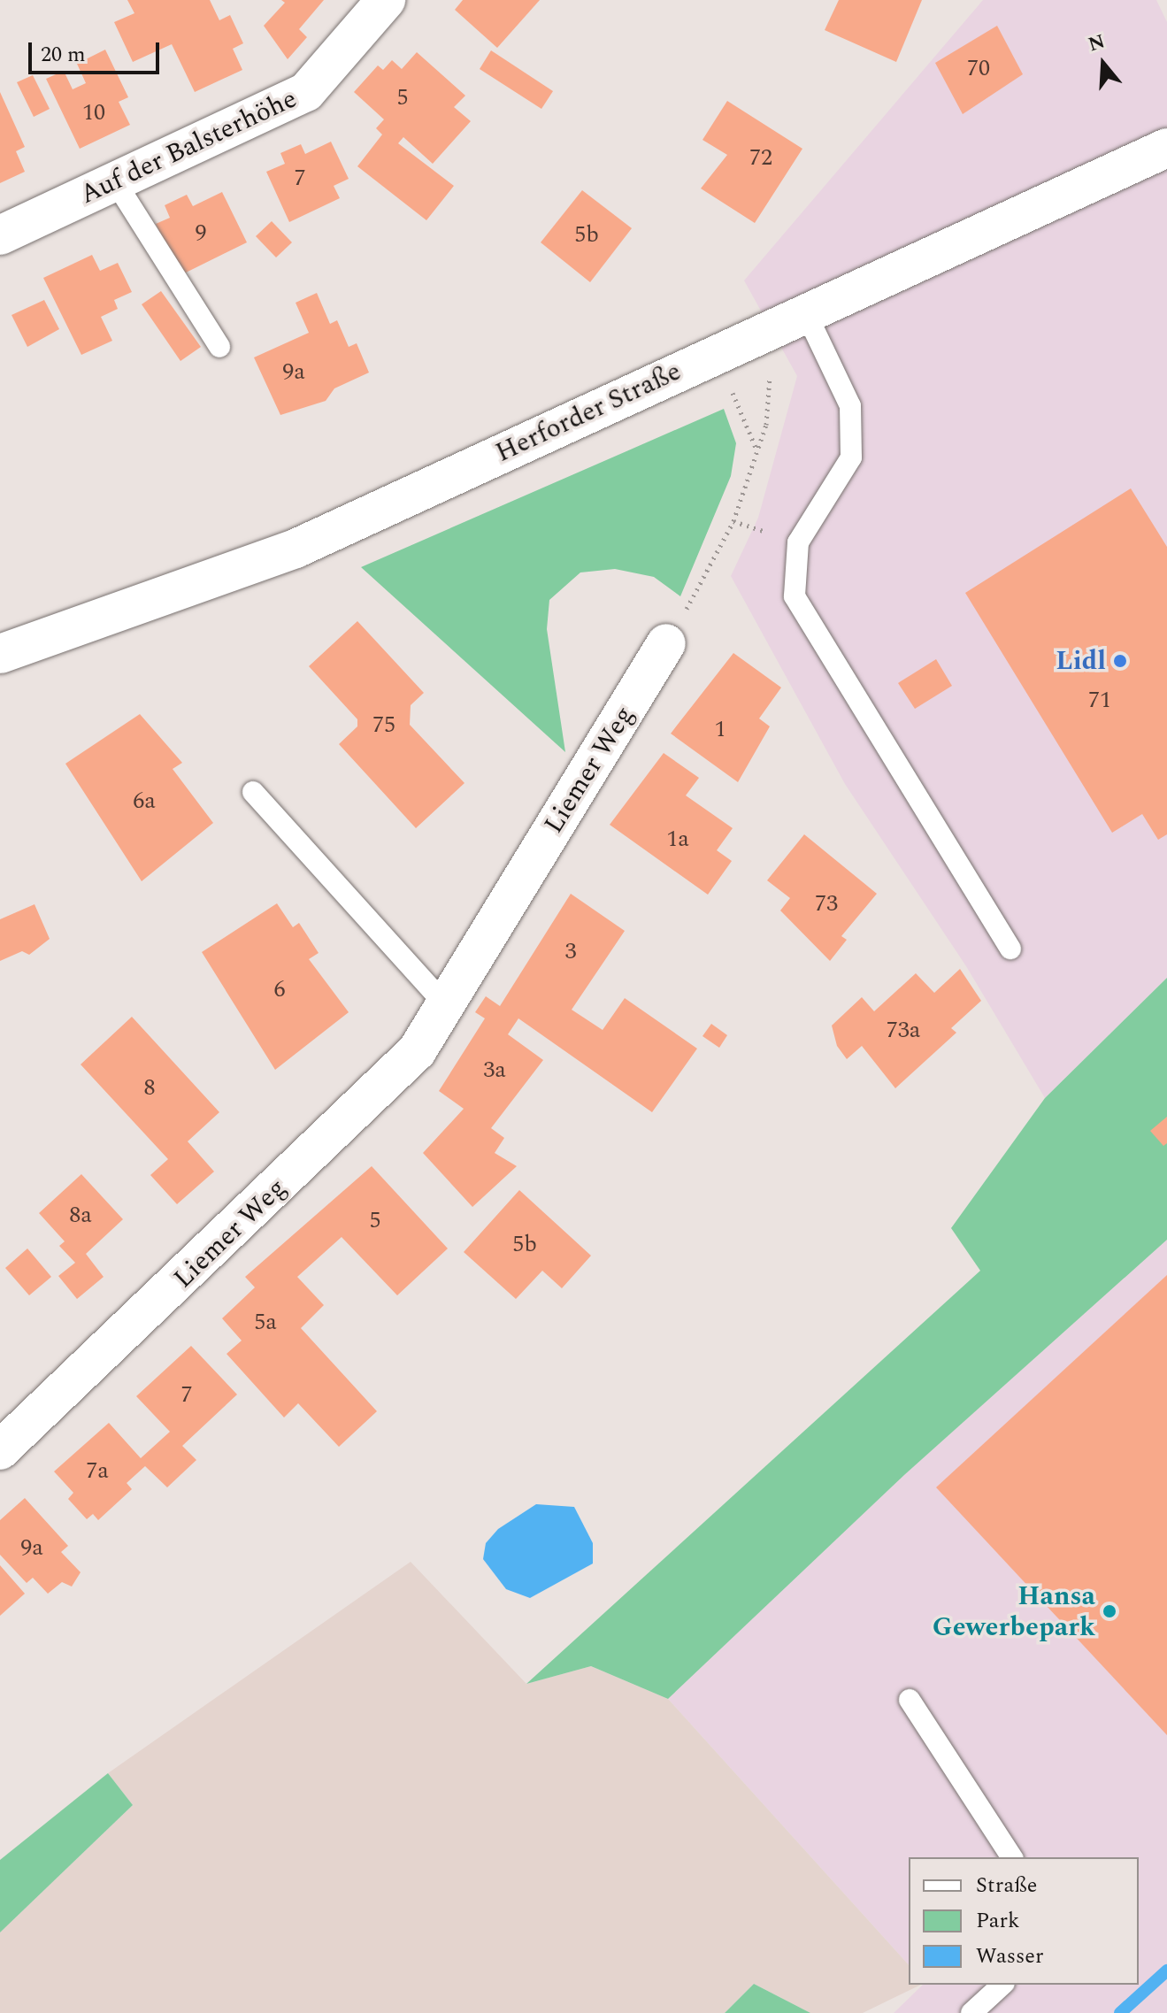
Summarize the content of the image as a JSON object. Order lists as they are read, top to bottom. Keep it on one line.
{"streets":{"street":["Auf der Balsterhöhe","Herforder Straße","Liemer Weg"]},"places":["Lidl","Hansa Gewerbepark"],"house_numbers":["70","5","10","72","7","9","5b","9a","71","75","1","6a","1a","73","3","6","73a","3a","8","8a","5","5b","5a","7","7a","9a"],"legend":["Straße","Park","Wasser"],"scale_bar":"20 m","north":"top"}
